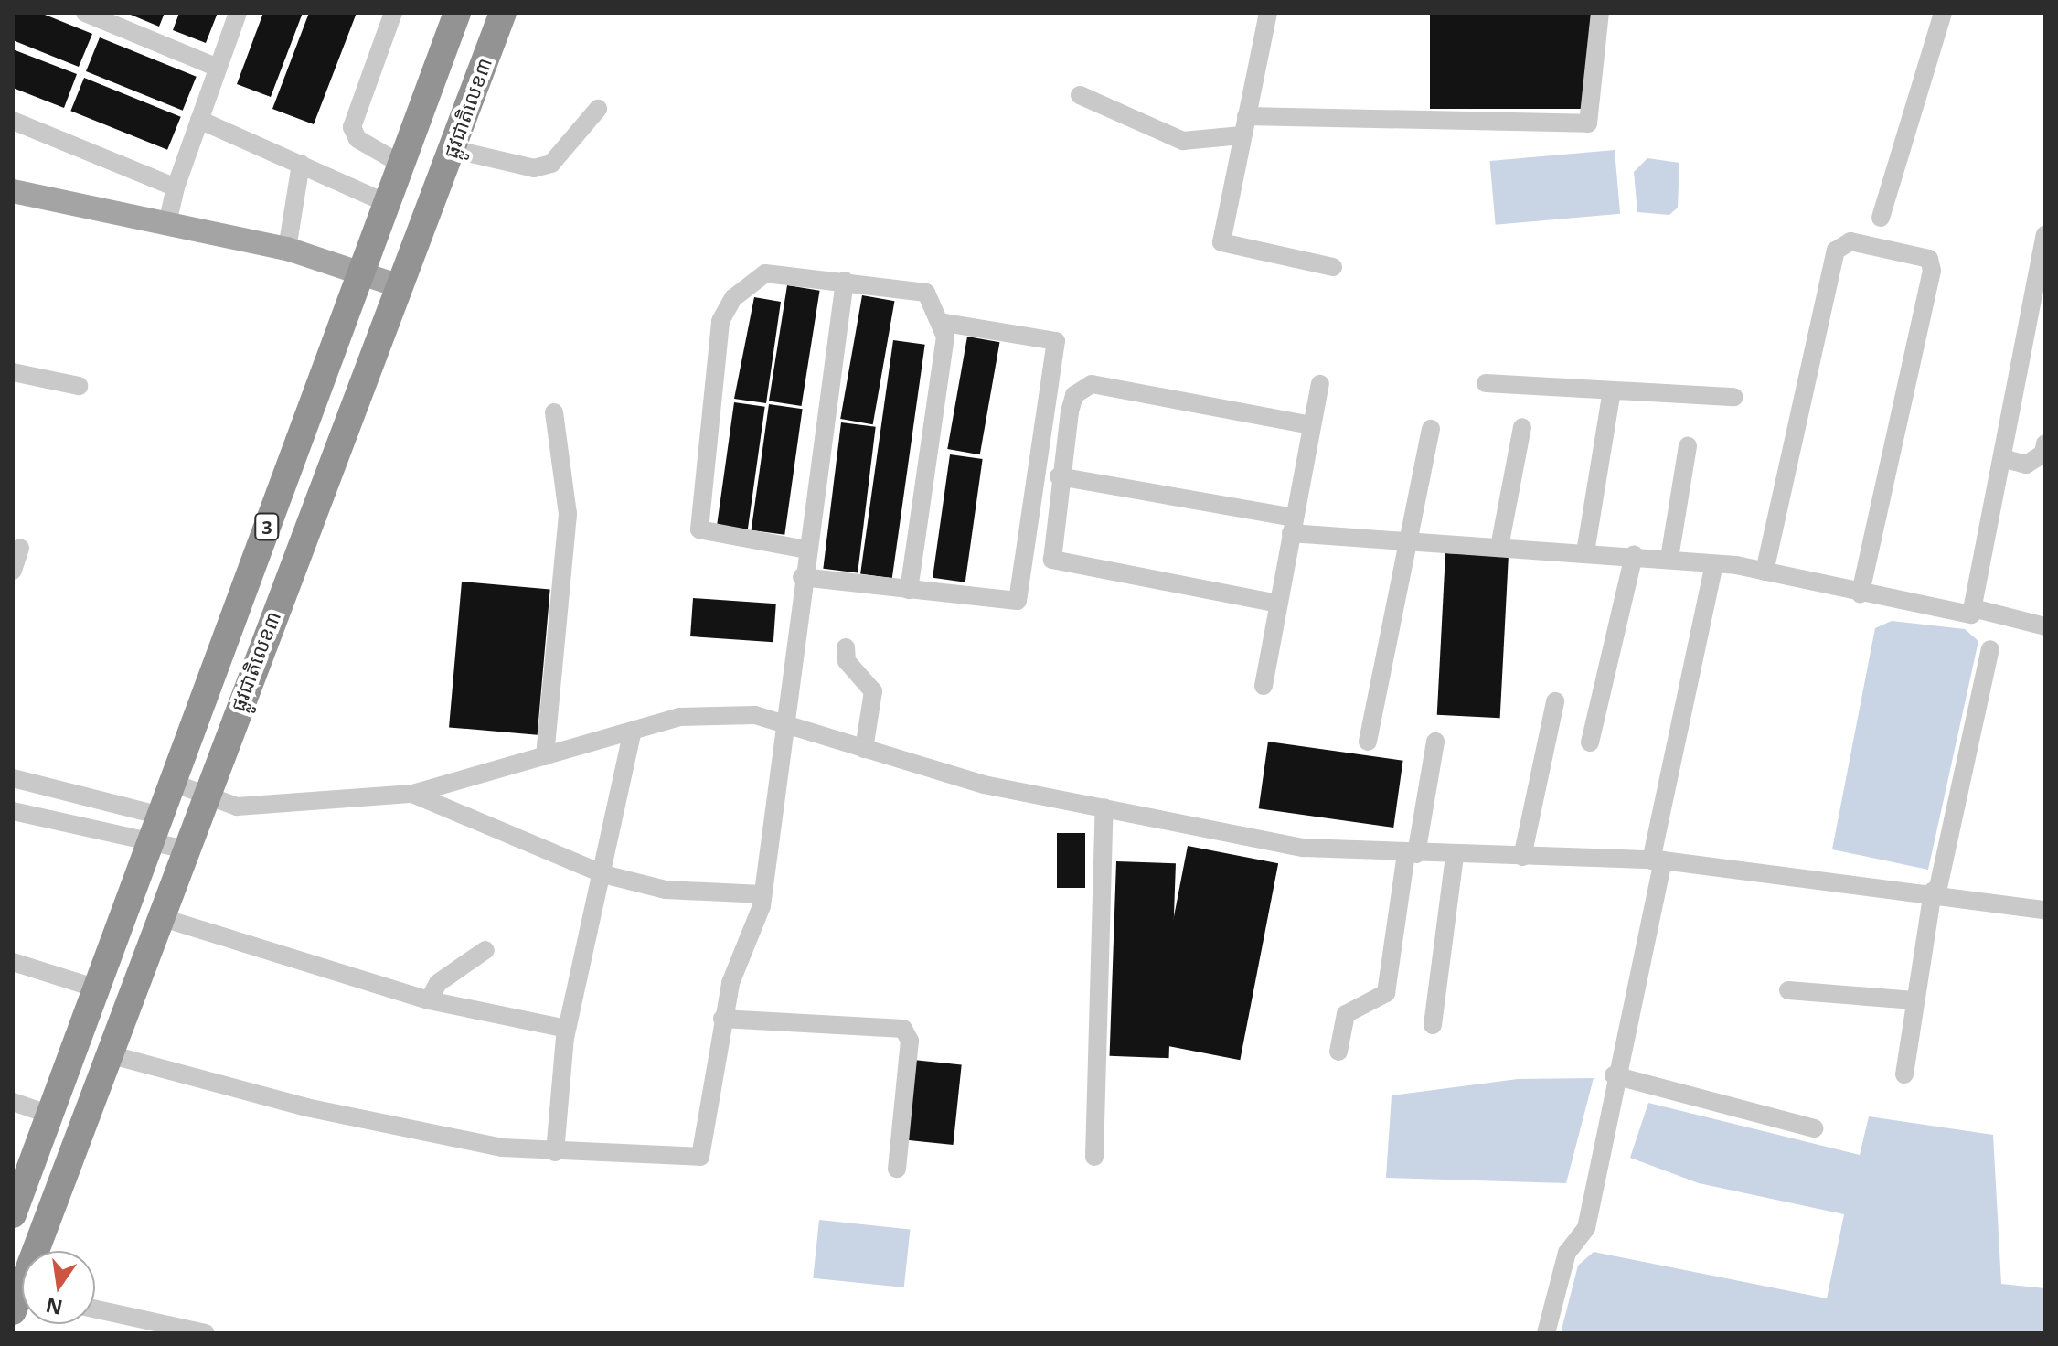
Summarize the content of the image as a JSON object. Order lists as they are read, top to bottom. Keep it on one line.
{"streets":{"highway":["ផ្លូវជាតិលេខ៣","3"]},"north":"bottom"}
